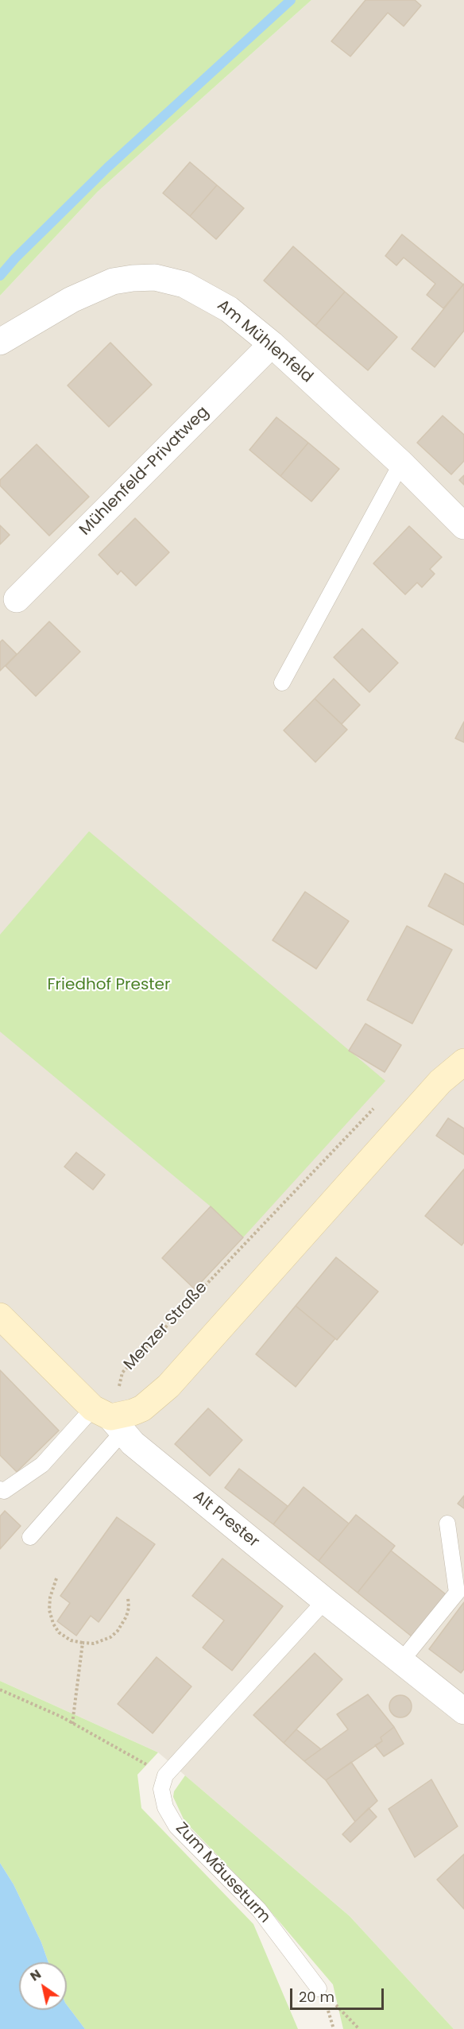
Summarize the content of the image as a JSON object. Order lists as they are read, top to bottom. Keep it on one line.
{"streets":{"main road":["Alt Prester"],"street":["Am Mühlenfeld","Mühlenfeld-Privatweg"],"lane":["Zum Mäuseturm"],"path":["Menzer Straße"]},"crossings":[["Am Mühlenfeld","Mühlenfeld-Privatweg"],["Menzer Straße","Alt Prester"]],"parks":["Friedhof Prester"],"scale_bar":"20 m","north":"top left"}
